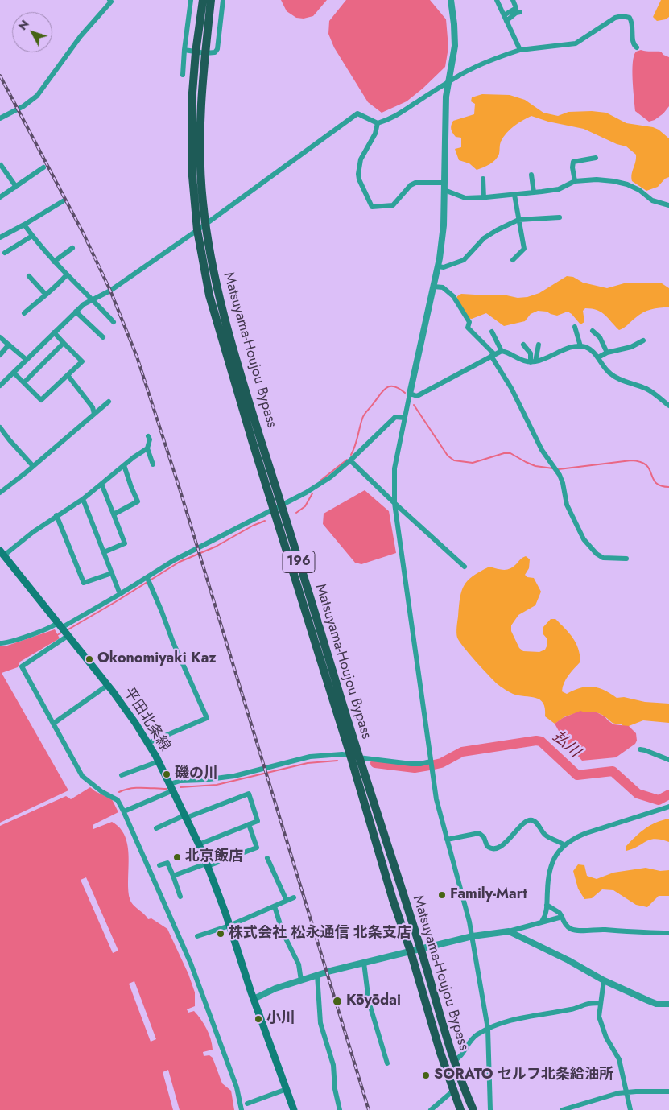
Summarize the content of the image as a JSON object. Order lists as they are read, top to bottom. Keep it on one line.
{"streets":{"highway":["Matsuyama-Houjou Bypass","196"],"main road":["平田北条線"]},"water":["払川"],"places":["Okonomiyaki Kaz","磯の川","北京飯店","Family-Mart","株式会社 松永通信 北条支店","Kōyōdai","小川","SORATO セルフ北条給油所"],"north":"top left"}
